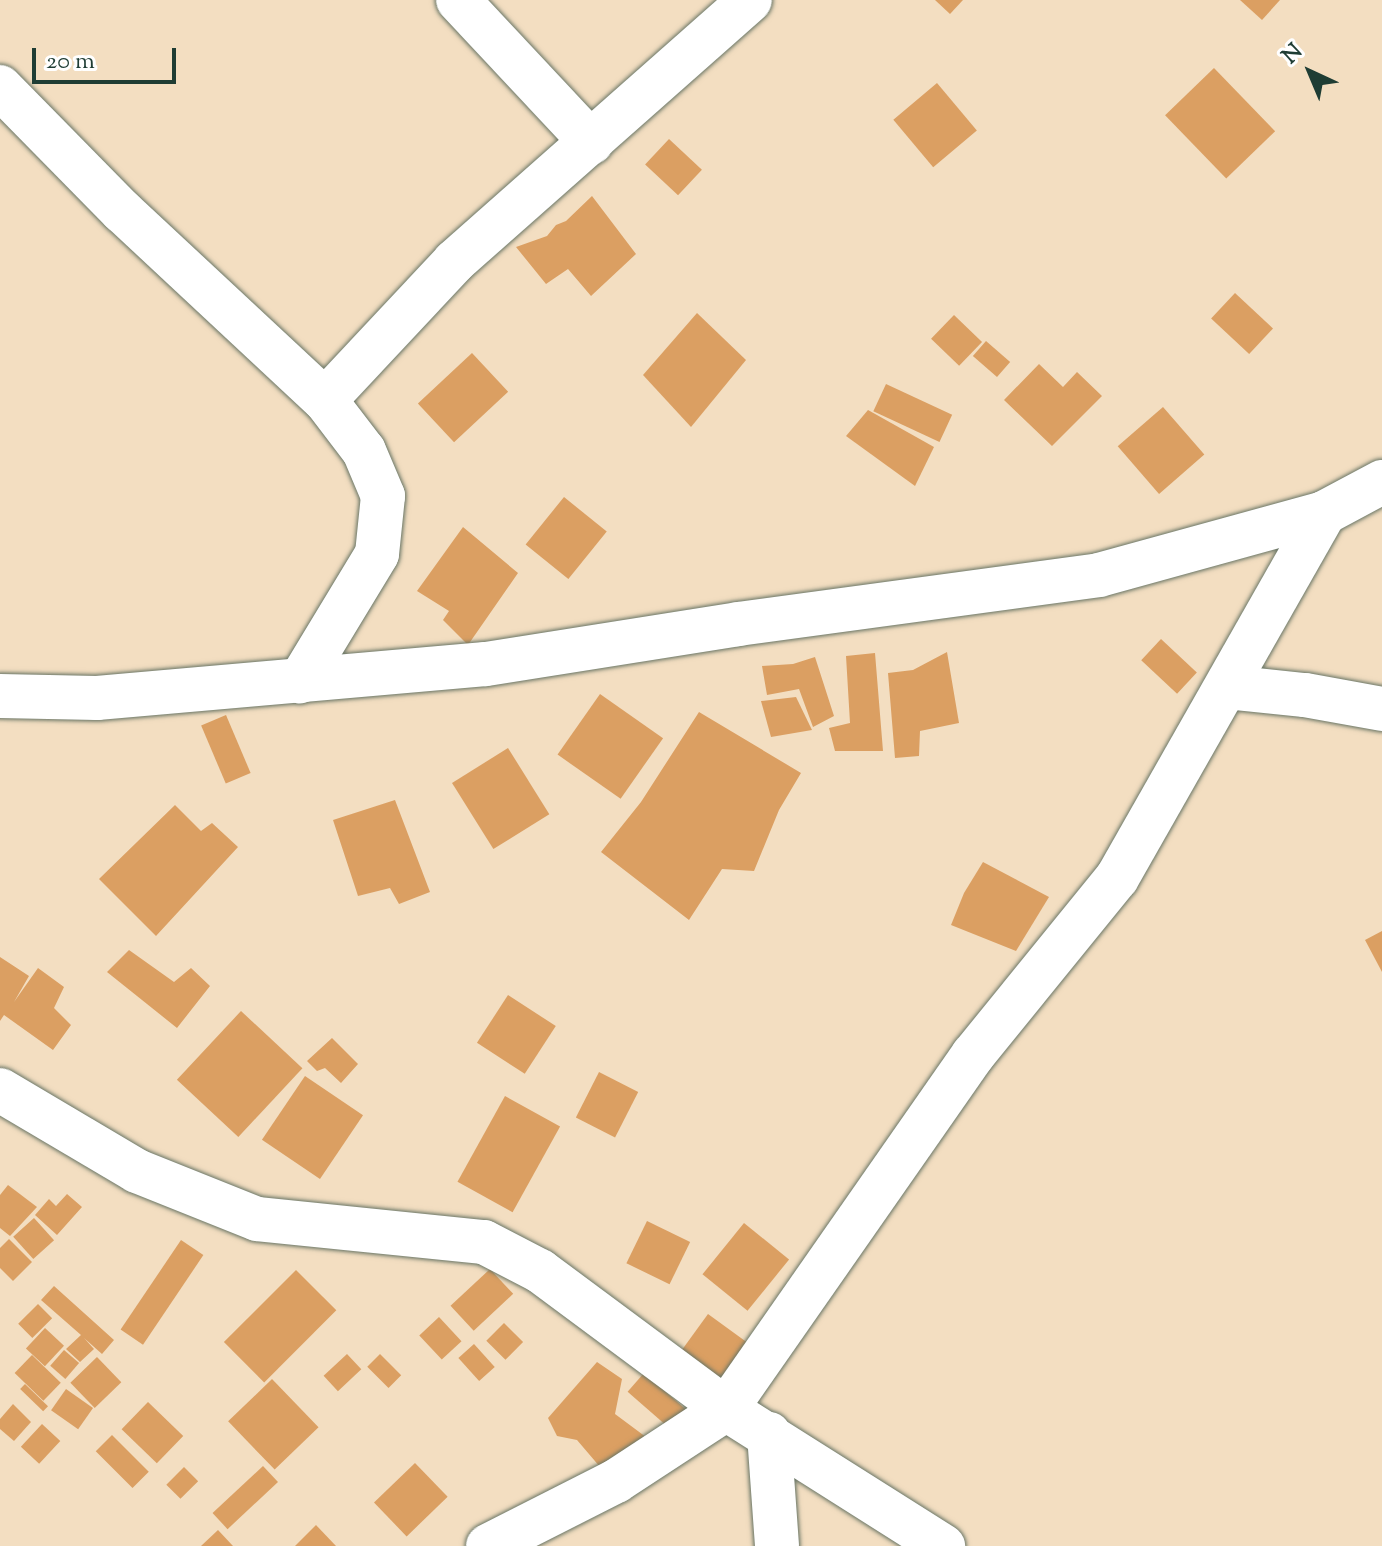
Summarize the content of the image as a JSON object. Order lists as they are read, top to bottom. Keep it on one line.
{"scale_bar":"20 m","north":"top left"}
